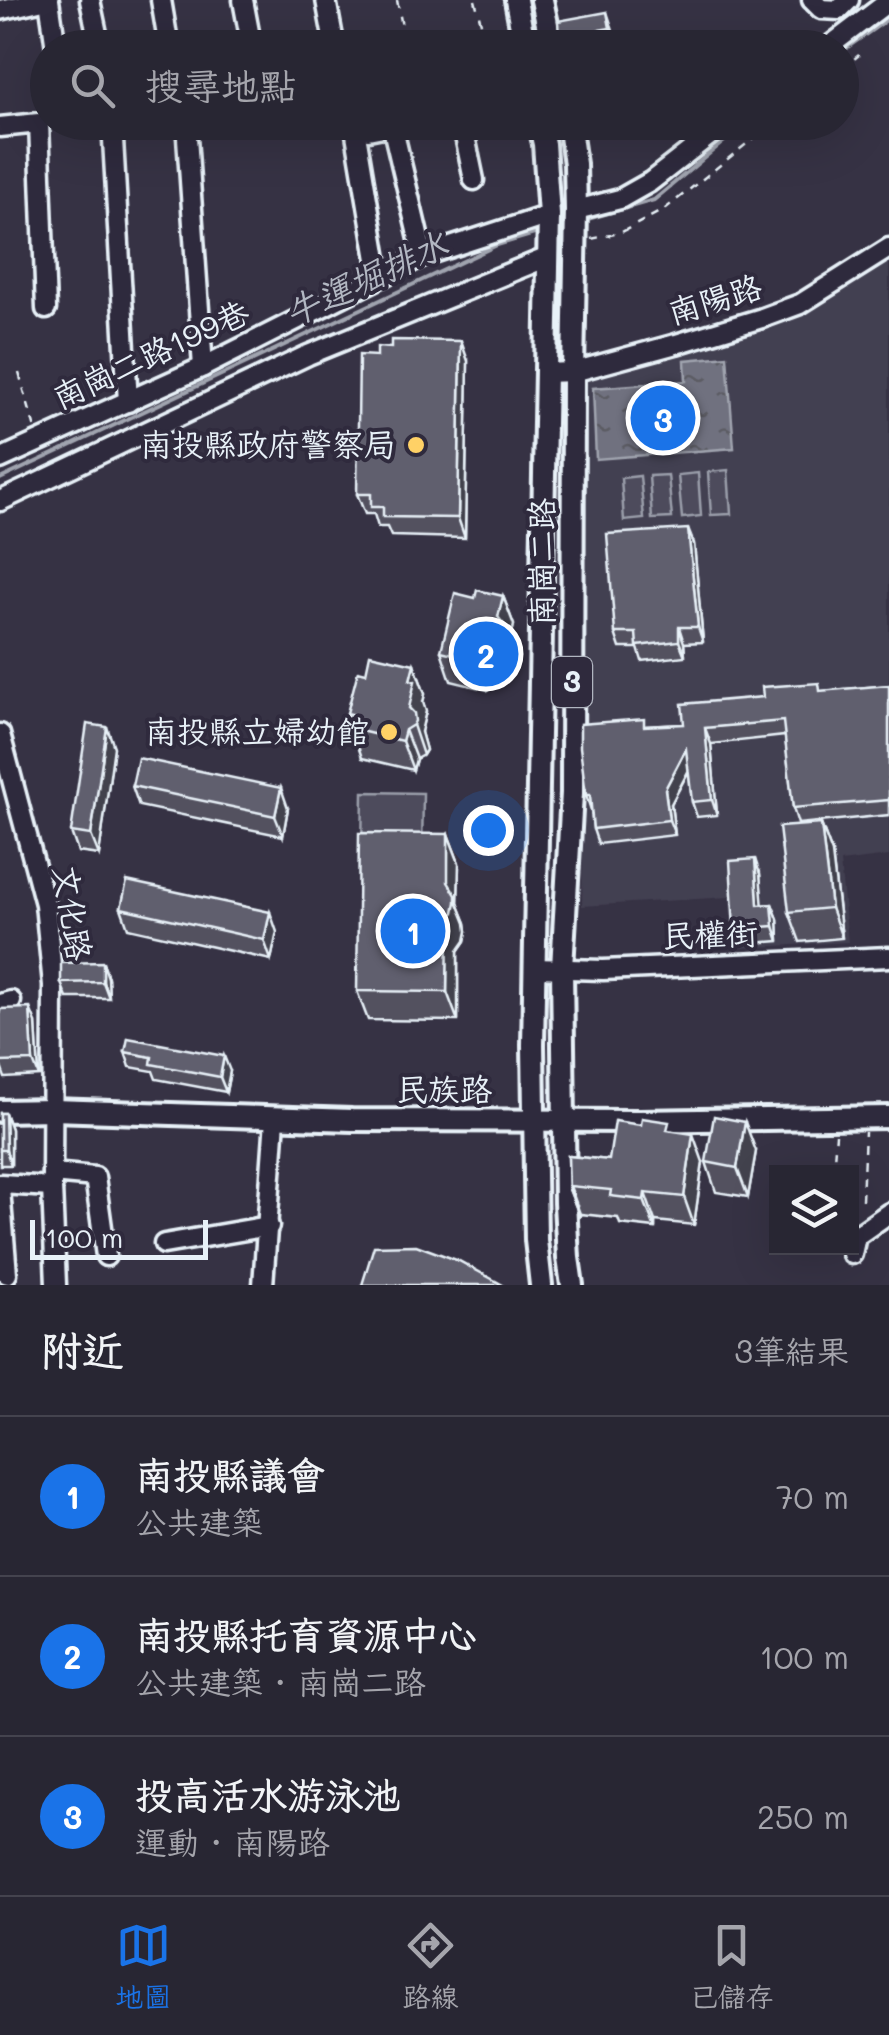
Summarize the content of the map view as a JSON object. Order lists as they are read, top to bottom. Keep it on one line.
{"streets":{"main road":["南崗二路","3","民族路"],"street":["南陽路","南崗二路199巷","文化路","民權街"]},"crossings":[["南陽路","南崗二路"],["南崗二路199巷","3"],["南崗二路","3"],["南崗二路","民權街"],["南崗二路","民族路"],["3","民族路"],["文化路","民族路"]],"water":["牛運堀排水"],"places":["南投縣政府警察局","南投縣立婦幼館"],"scale_bar":"100 m","page":{"search":"搜尋地點","pins":["3","2","1"],"scale":"100 m","heading":["附近","3筆結果"],"list":[{"mark":"1","name":"南投縣議會","note":"公共建築","value":"70 m"},{"mark":"2","name":"南投縣托育資源中心","note":"公共建築 · 南崗二路","value":"100 m"},{"mark":"3","name":"投高活水游泳池","note":"運動 · 南陽路","value":"250 m"}],"nav":["地圖","路線","已儲存"]}}
